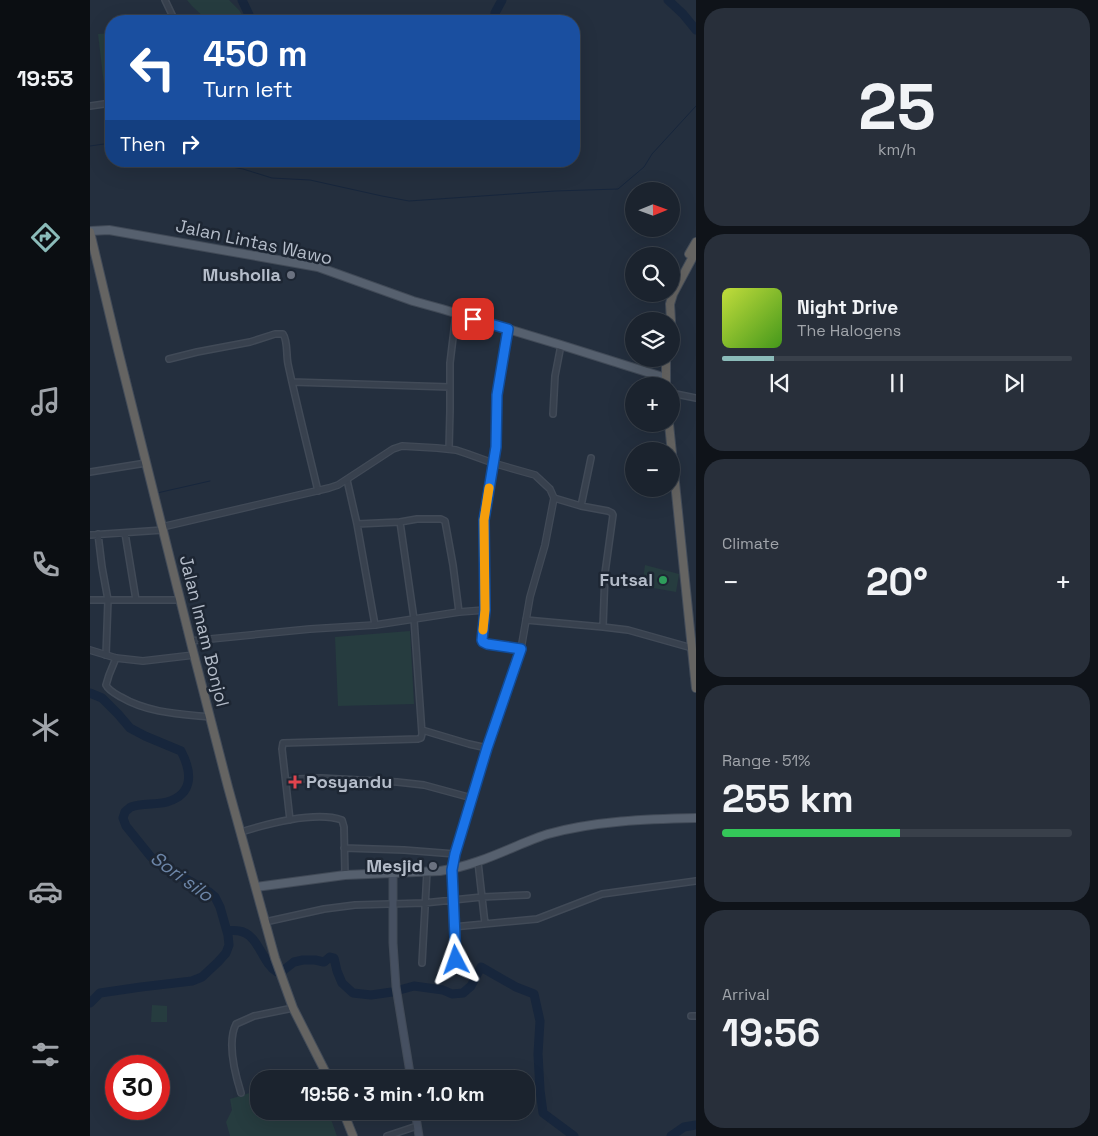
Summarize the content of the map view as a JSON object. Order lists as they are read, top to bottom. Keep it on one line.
{"streets":{"highway":["Jalan Imam Bonjol"],"main road":["Jalan Lintas Wawo"]},"crossings":[["Jalan Lintas Wawo","Jalan Imam Bonjol"]],"water":["Sori silo"],"places":{"other":["Musholla","Futsal","Mesjid"],"health":["Posyandu"]},"north":"right","page":{"tabs":"19:53","tile":[["25","km/h"],"Climate",["Range · 51%","255 km"],["Arrival","19:56"]],"turn":["450 m","Turn left"],"then":"Then","map_buttons":["+","−"],"song":["Night Drive","The Halogens"],"heat":["−","20°","+"],"limit":"30","trip":"19:56 · 3 min · 1.0 km"}}
